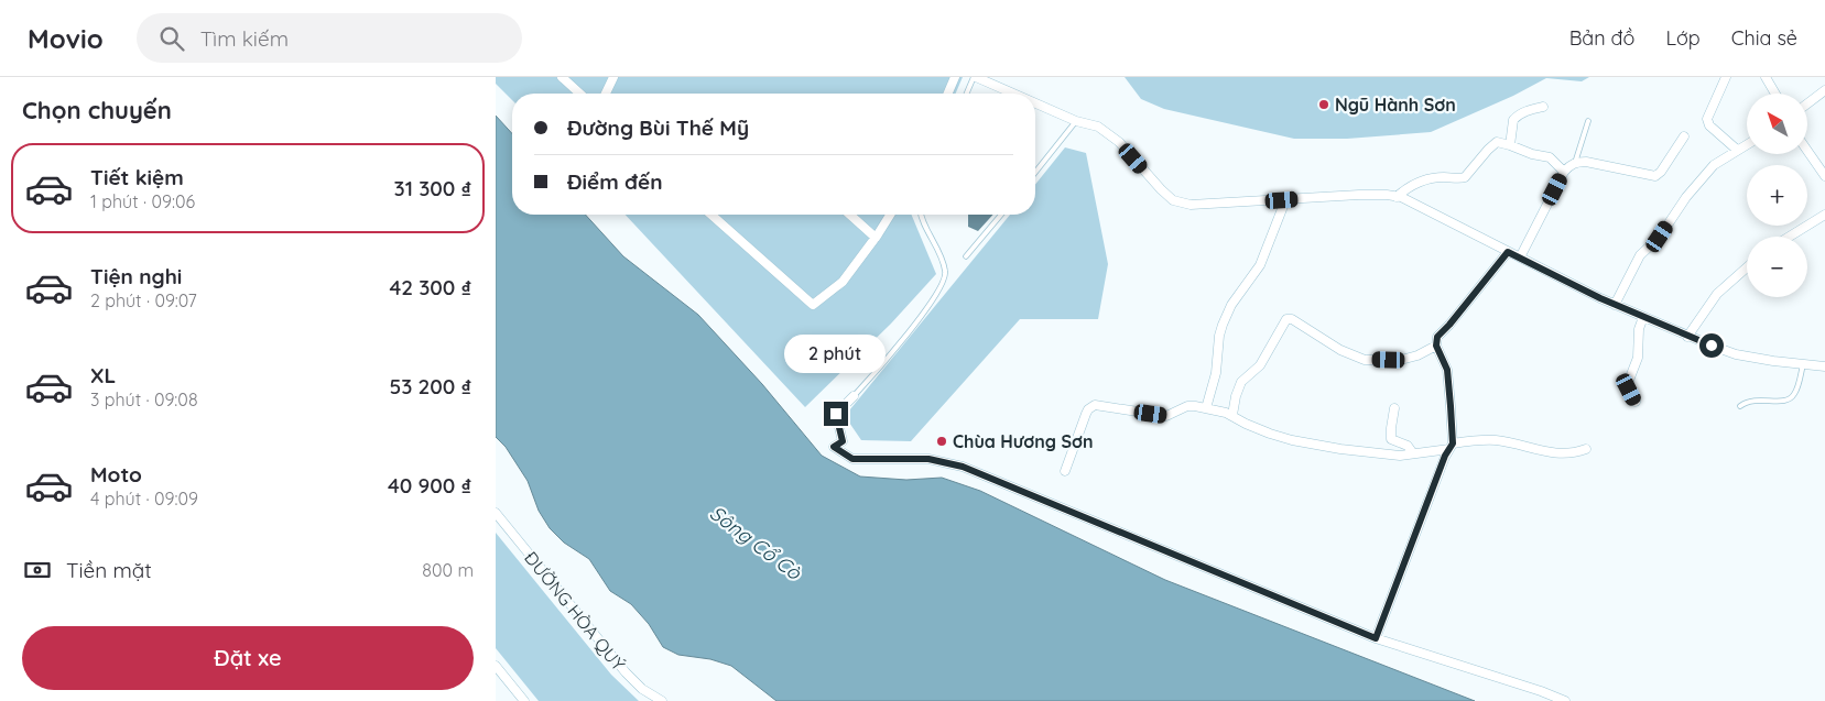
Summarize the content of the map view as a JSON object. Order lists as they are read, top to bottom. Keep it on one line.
{"streets":{"street":["ĐƯỜNG HÒA QUÝ"]},"water":["Sông Cổ Cò"],"places":["Ngũ Hành Sơn","Chùa Hương Sơn"],"north":"top left","page":{"header":"Movio","search":"Tìm kiếm","nav":["Bản đồ","Lớp","Chia sẻ"],"heading":"Chọn chuyến","map_buttons":["+","−"],"banner":["Đường Bùi Thế Mỹ","Điểm đến"],"list":[{"name":"Tiết kiệm","note":"1 phút · 09:06","value":"31 300 ₫"},{"name":"Tiện nghi","note":"2 phút · 09:07","value":"42 300 ₫"},{"name":"XL","note":"3 phút · 09:08","value":"53 200 ₫"},{"name":"Moto","note":"4 phút · 09:09","value":"40 900 ₫"}],"bubble":"2 phút","pay":["Tiền mặt","800 m"],"buttons":"Đặt xe"}}
